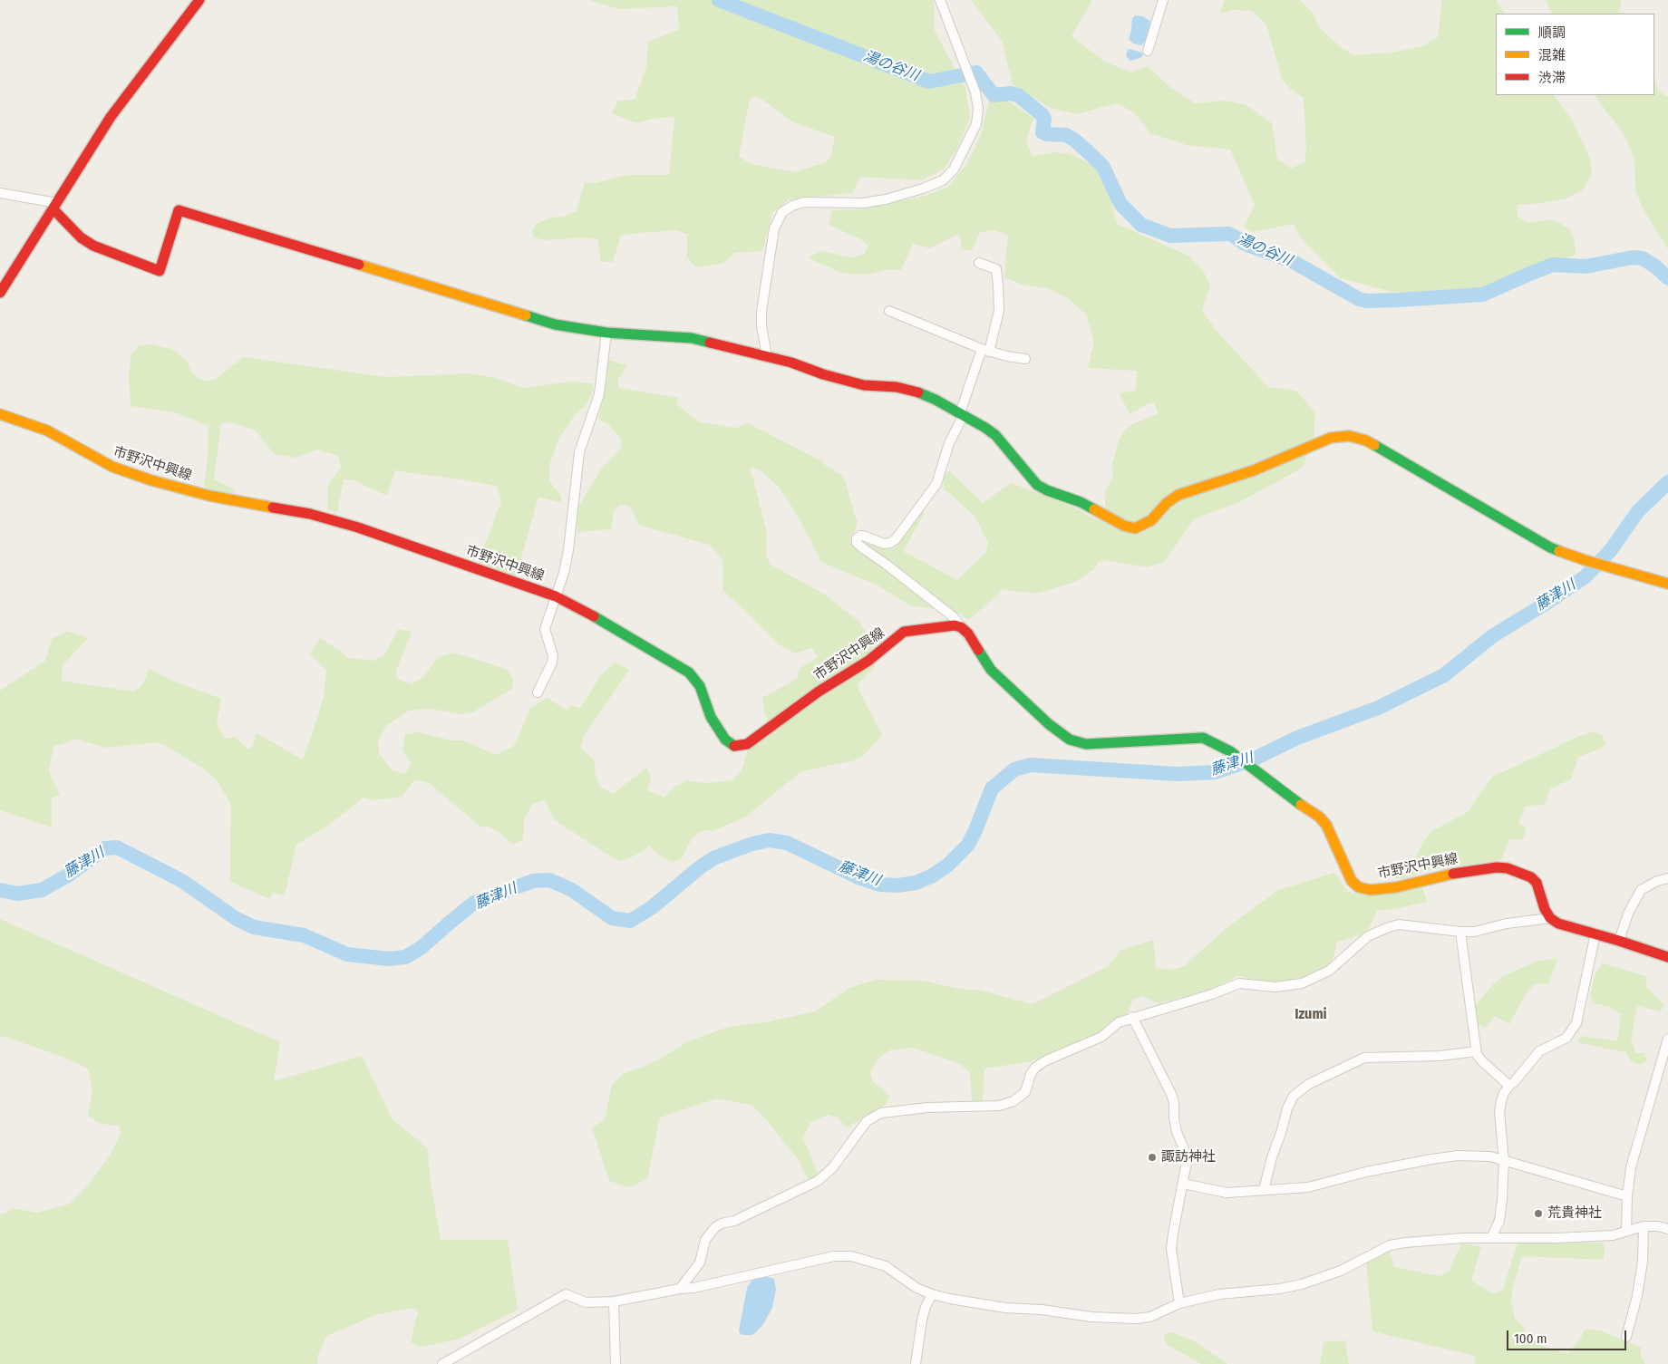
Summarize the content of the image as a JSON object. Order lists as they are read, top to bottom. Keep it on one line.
{"streets":{"street":["市野沢中興線"]},"districts":["Izumi"],"water":["湯の谷川","藤津川"],"places":["諏訪神社","荒貴神社"],"legend":["順調","混雑","渋滞"],"scale_bar":"100 m"}
